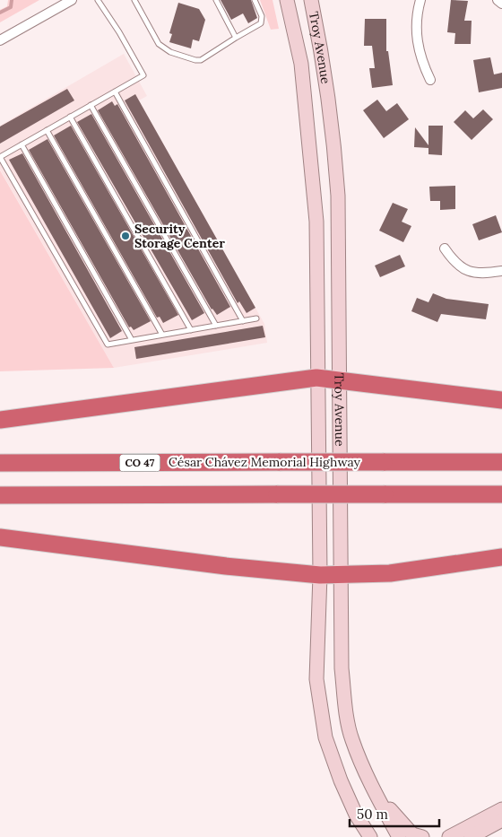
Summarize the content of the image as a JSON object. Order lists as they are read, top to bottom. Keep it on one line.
{"streets":{"highway":["César Chávez Memorial Highway","CO 47"],"main road":["Troy Avenue"]},"places":["Security Storage Center"],"scale_bar":"50 m"}
